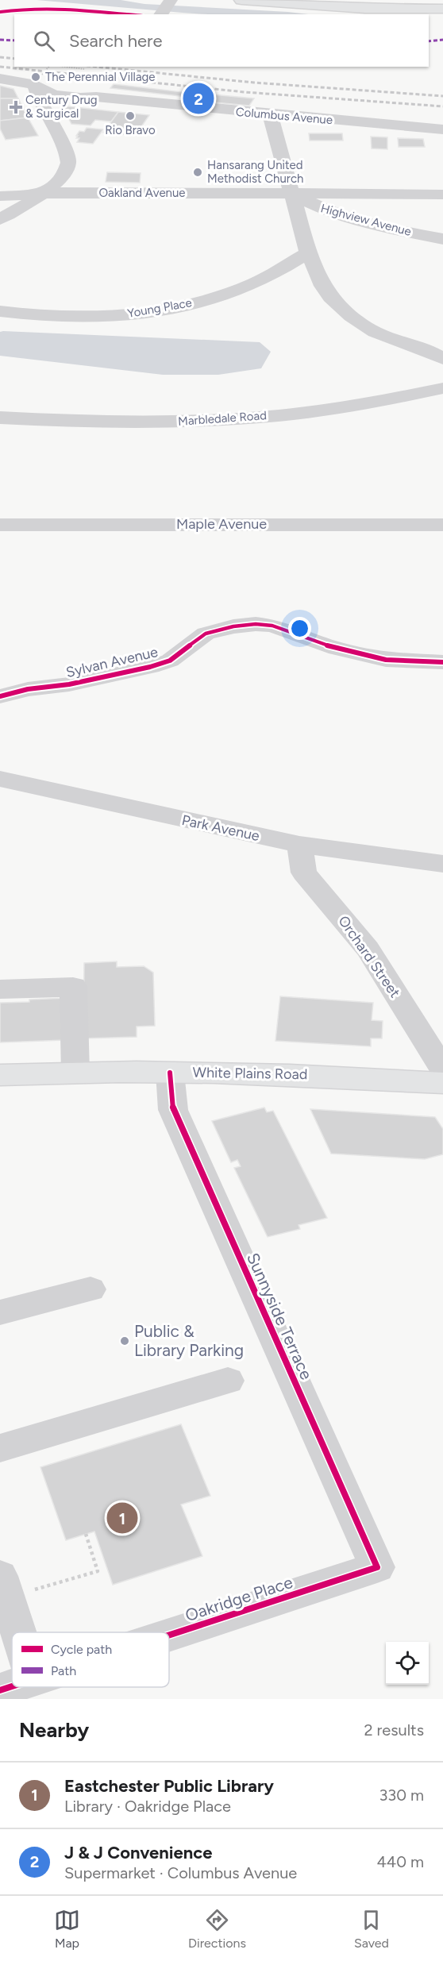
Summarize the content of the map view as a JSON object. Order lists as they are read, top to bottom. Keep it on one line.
{"streets":{"main road":["White Plains Road"],"street":["Columbus Avenue","Oakland Avenue","Highview Avenue","Young Place","Marbledale Road","Maple Avenue","Sylvan Avenue","Park Avenue","Orchard Street","Sunnyside Terrace","Oakridge Place"]},"crossings":[["Oakland Avenue","Highview Avenue"],["Park Avenue","Orchard Street"],["White Plains Road","Sunnyside Terrace"],["Sunnyside Terrace","Oakridge Place"]],"places":{"other":["The Perennial Village","Rio Bravo","Hansarang United Methodist Church","Public & Library Parking"],"health":["Century Drug & Surgical"]},"legend":["Cycle path","Path"],"page":{"search":"Search here","pins":["2","1"],"heading":["Nearby","2 results"],"list":[{"mark":"1","name":"Eastchester Public Library","note":"Library · Oakridge Place","value":"330 m"},{"mark":"2","name":"J & J Convenience","note":"Supermarket · Columbus Avenue","value":"440 m"}],"nav":["Map","Directions","Saved"]}}
